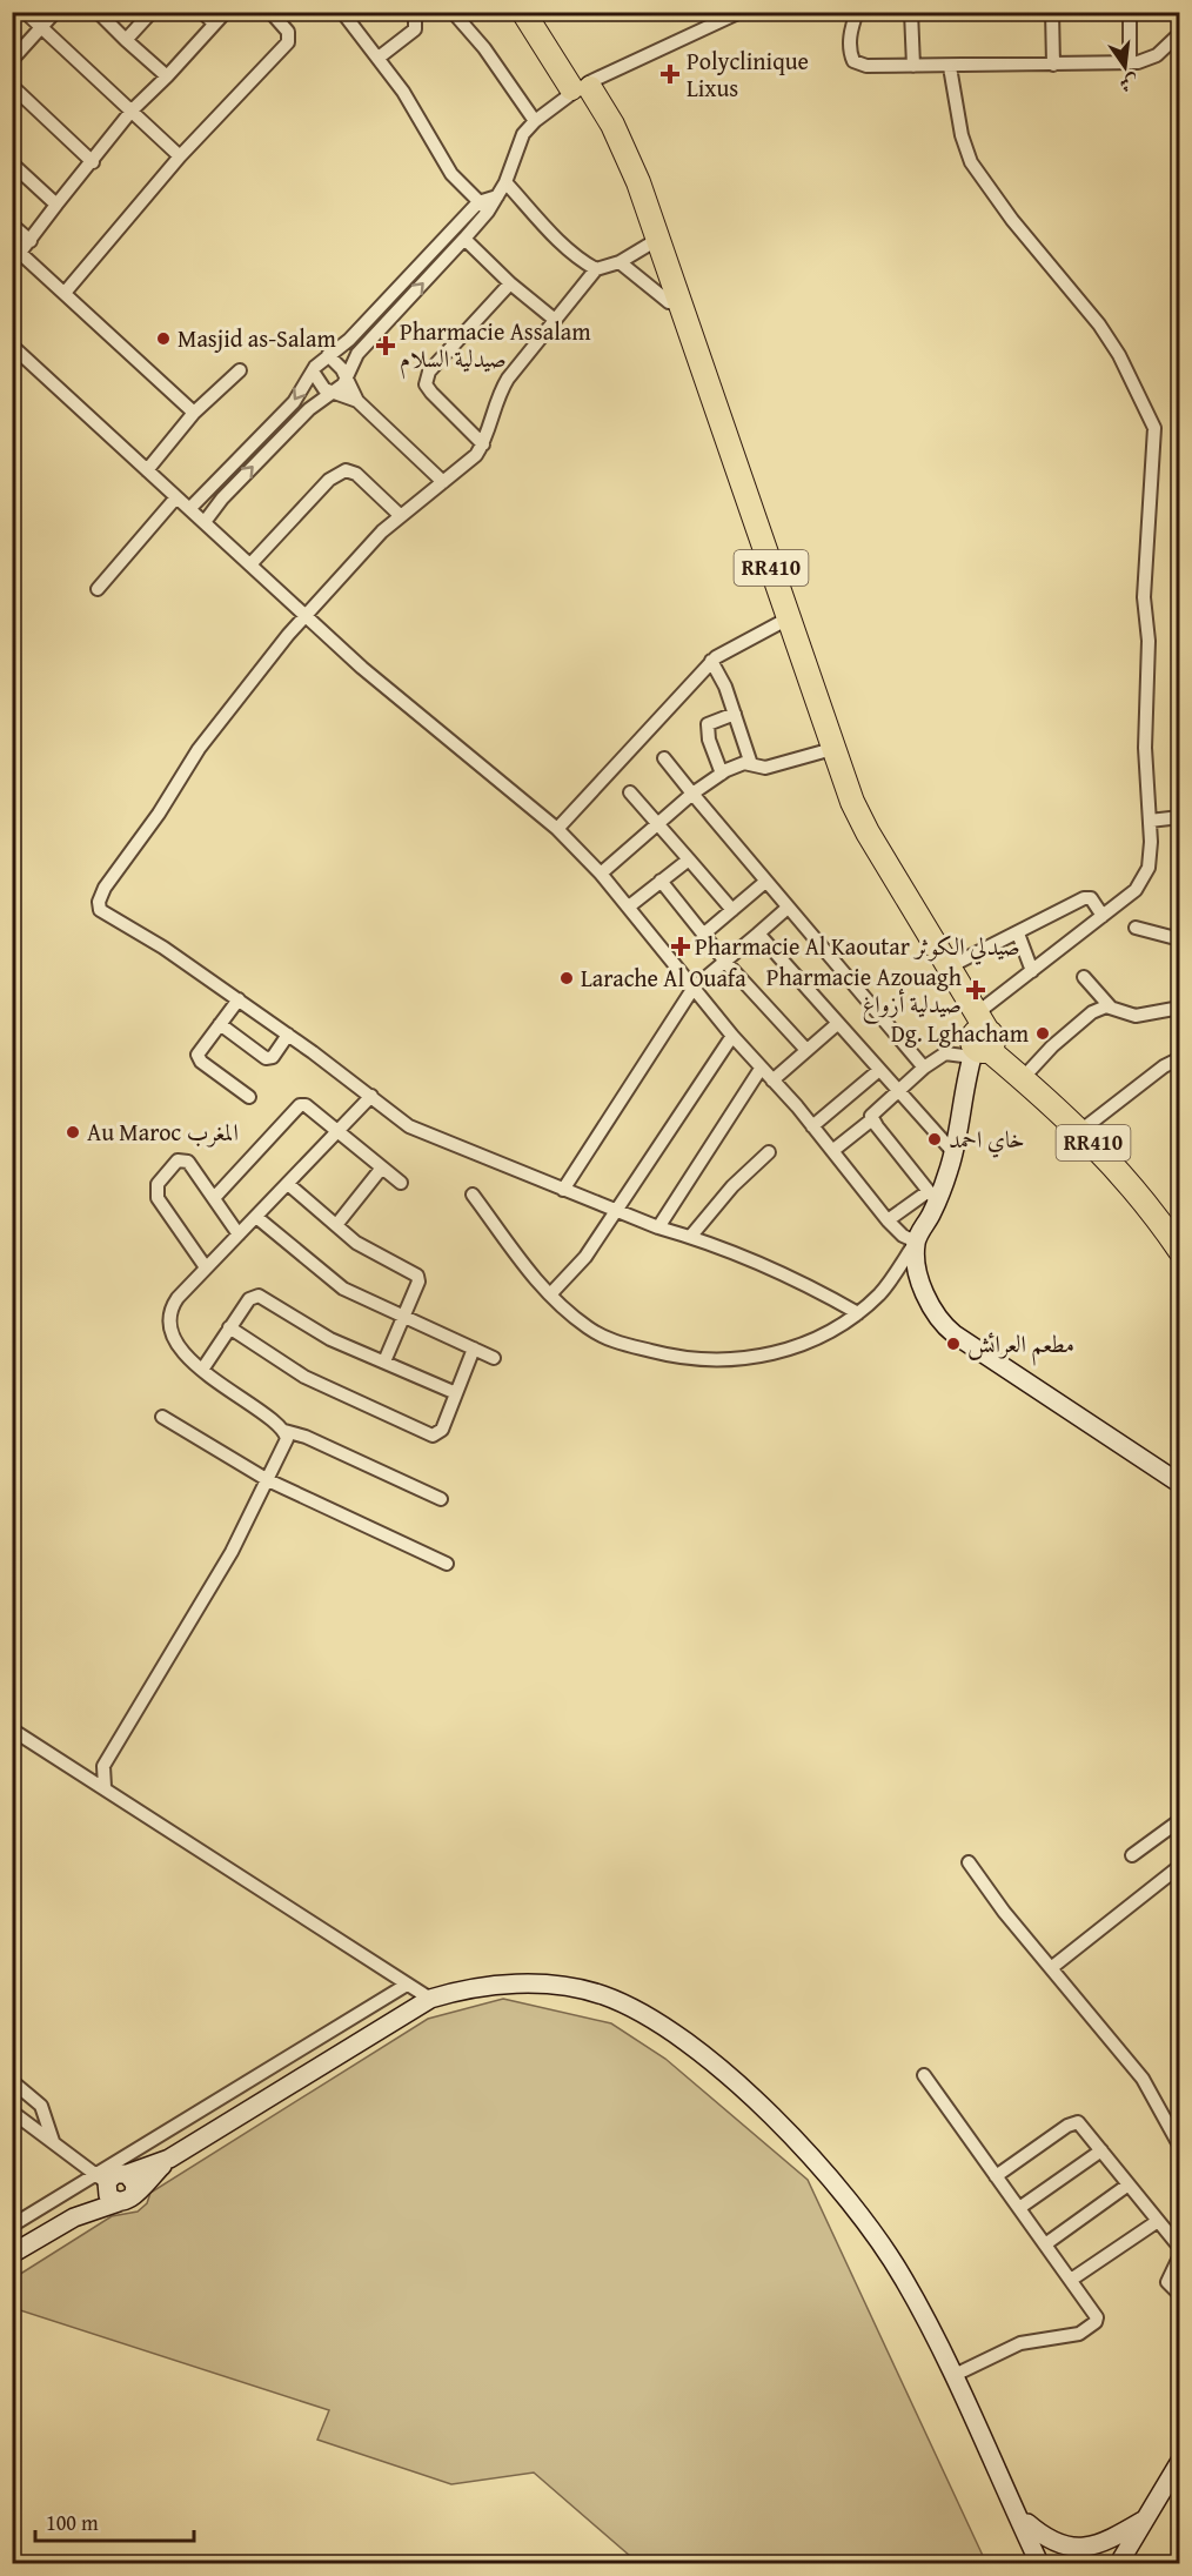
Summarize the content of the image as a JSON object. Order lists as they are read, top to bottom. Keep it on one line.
{"streets":{"highway":["RR410"]},"places":{"health":["Polyclinique Lixus","Pharmacie Assalam صيدلية السلام","Pharmacie Al Kaoutar صيدلي الكوثر","Pharmacie Azouagh صيدلية أزواغ"],"other":["Masjid as-Salam","Larache Al Ouafa","Dg. Lghacham","Au Maroc المغرب","خاي احمد","مطعم العرائش"]},"scale_bar":"100 m","north":"bottom"}
